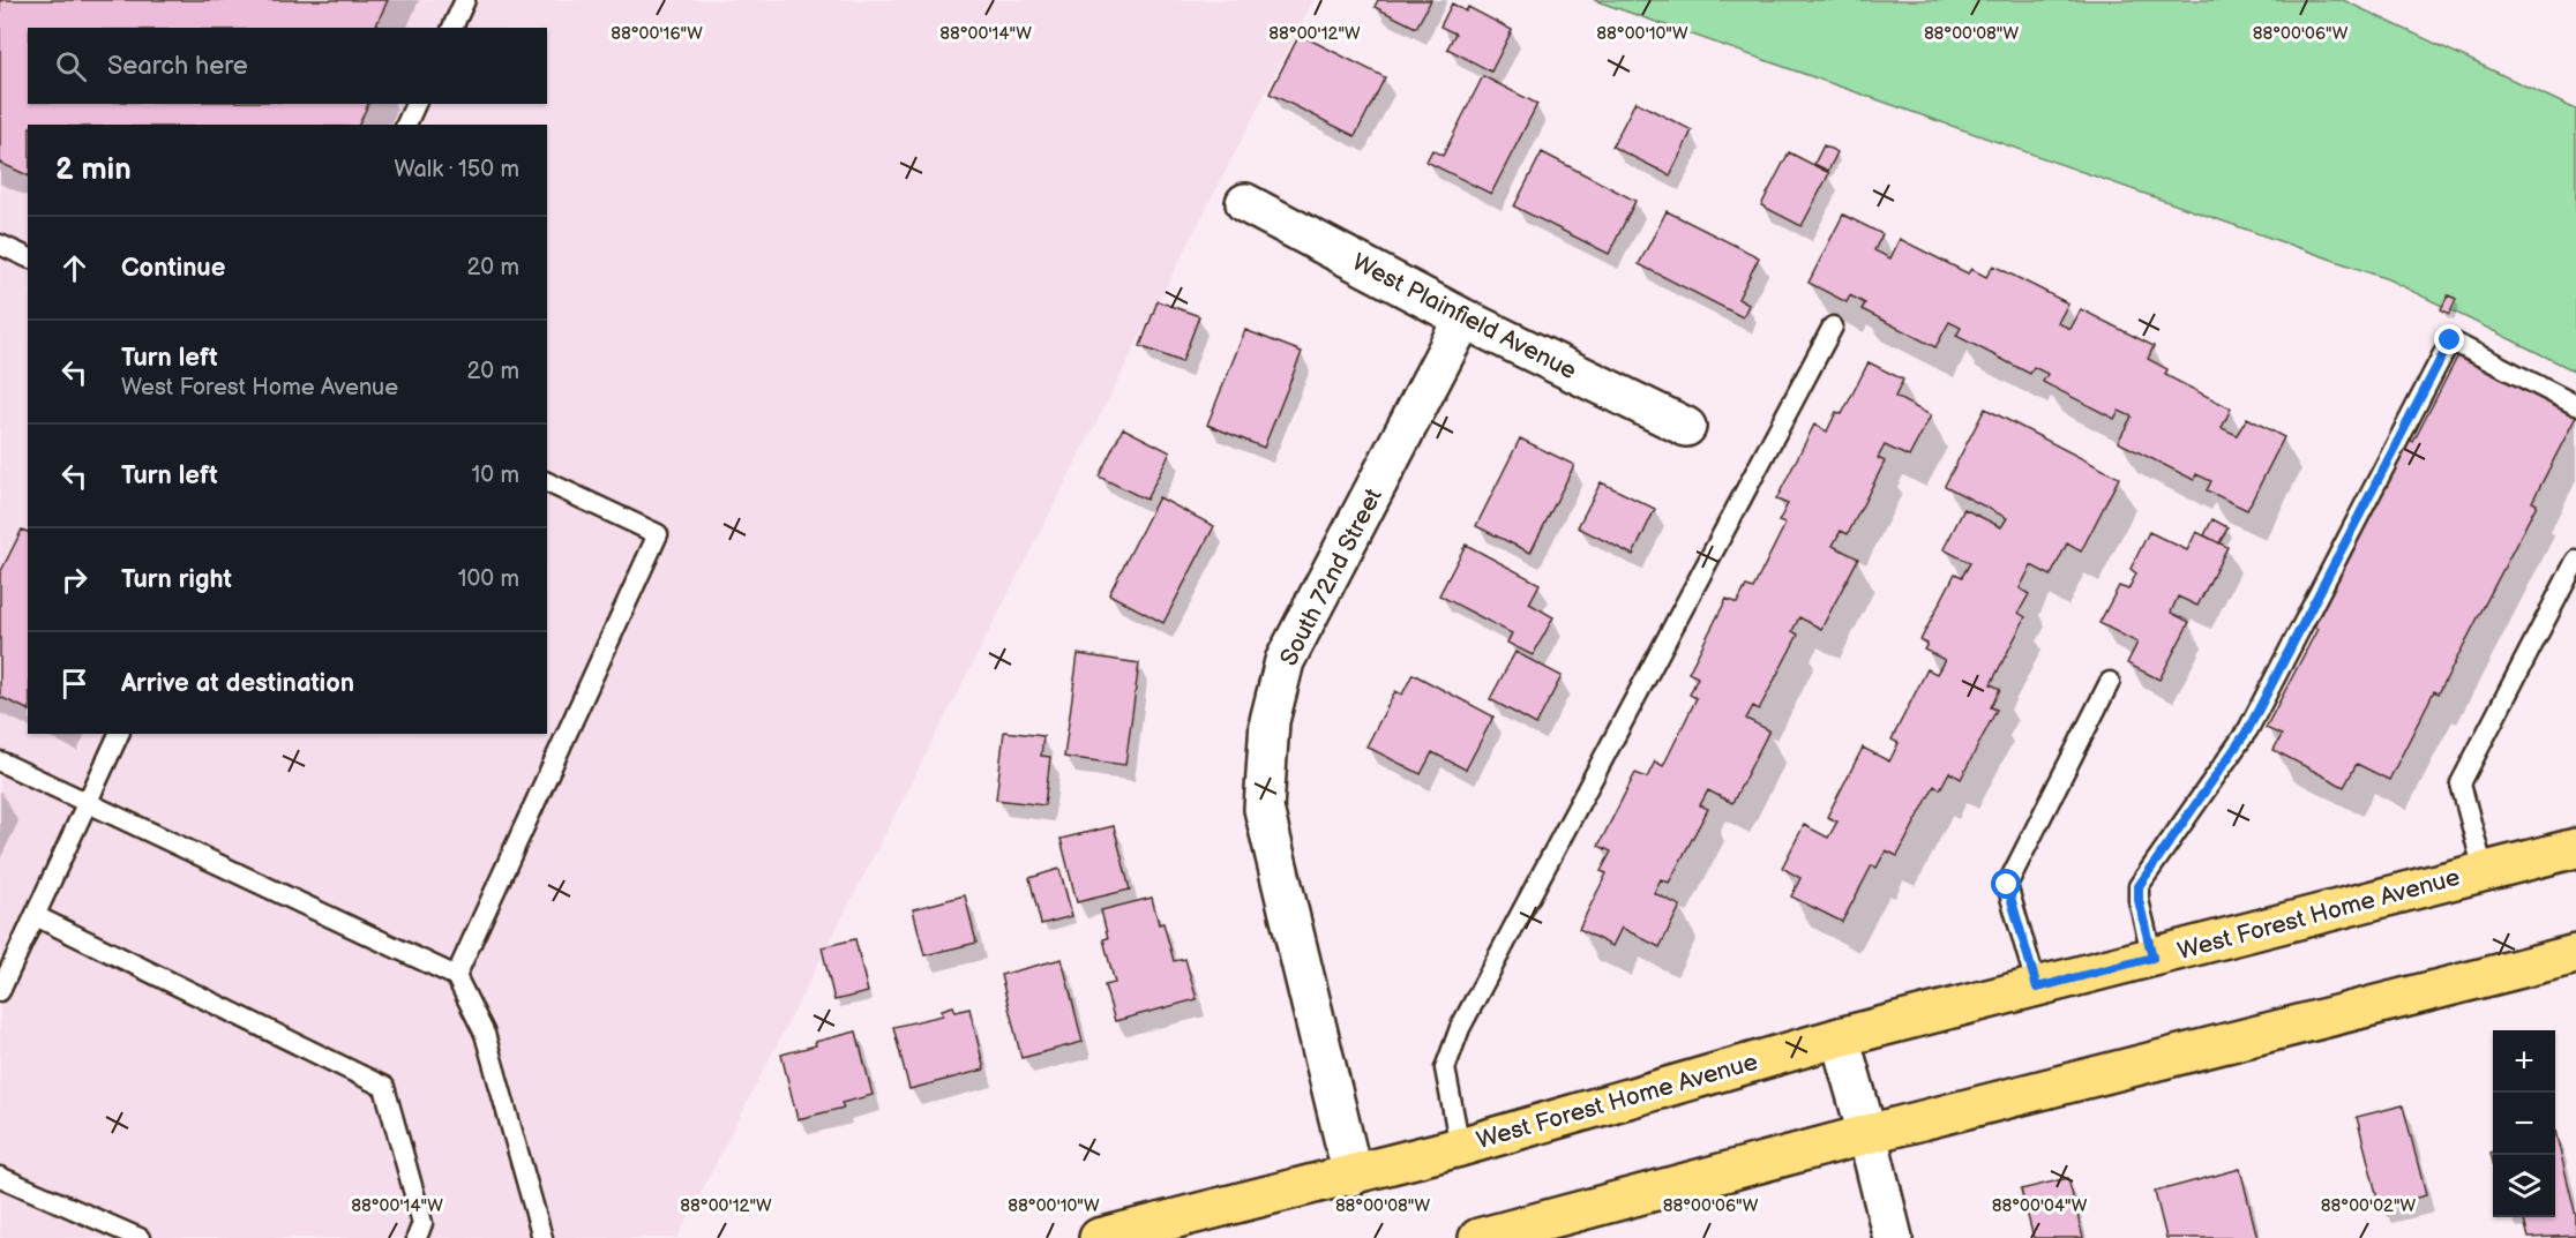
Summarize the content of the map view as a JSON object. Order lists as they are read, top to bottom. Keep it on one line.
{"streets":{"main road":["West Forest Home Avenue"],"street":["West Plainfield Avenue","South 72nd Street"]},"crossings":[["West Plainfield Avenue","South 72nd Street"],["South 72nd Street","West Forest Home Avenue"]],"page":{"search":"Search here","heading":["2 min","Walk · 150 m"],"list":[["Continue","20 m"],["Turn left","West Forest Home Avenue","20 m"],["Turn left","10 m"],["Turn right","100 m"],"Arrive at destination"],"map_buttons":["+","−"]},"coordinates":["88°00'16\"W","88°00'14\"W","88°00'12\"W","88°00'10\"W","88°00'08\"W","88°00'06\"W","88°00'04\"W","88°00'02\"W"]}
